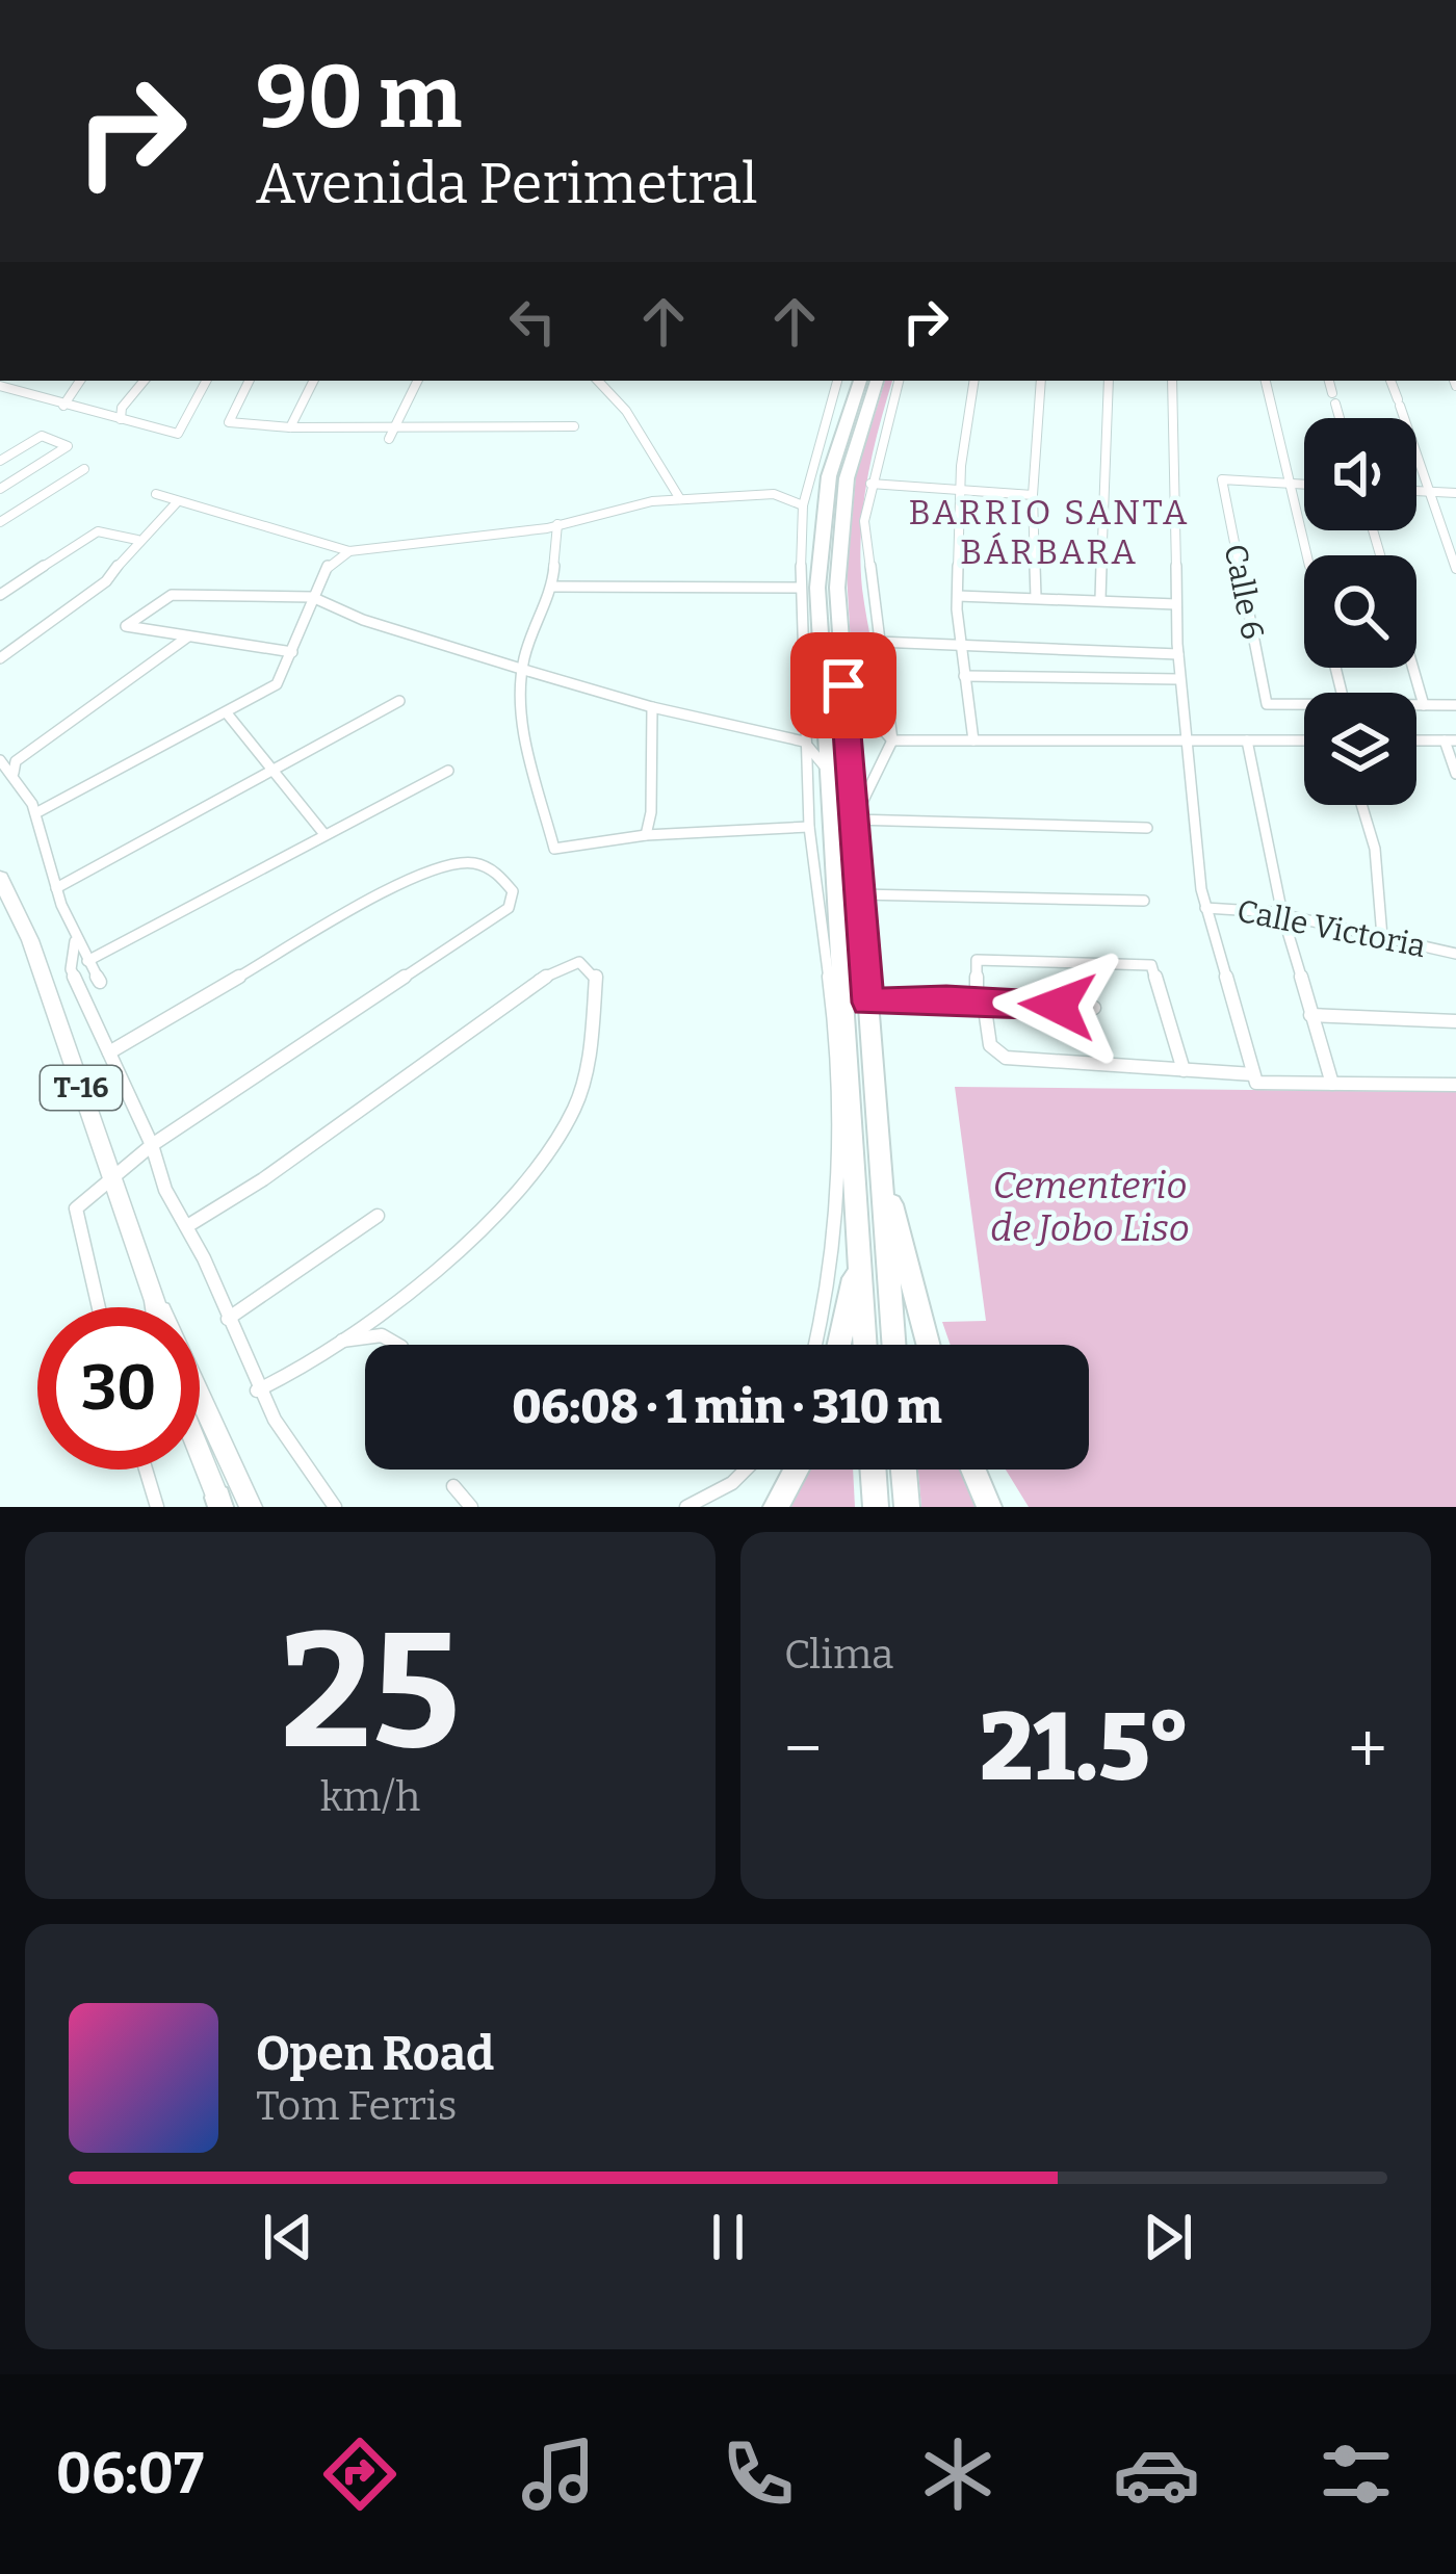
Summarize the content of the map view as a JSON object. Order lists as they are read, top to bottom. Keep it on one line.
{"streets":{"main road":["T-16"],"street":["Calle 6","Calle Victoria"]},"districts":["BARRIO SANTA BÁRBARA"],"parks":["Cementerio de Jobo Liso"],"page":{"turn":["90 m","Avenida Perimetral"],"limit":"30","trip":"06:08 · 1 min · 310 m","tile":[["25","km/h"],"Clima"],"heat":["−","21.5°","+"],"song":["Open Road","Tom Ferris"],"tabs":"06:07"}}
